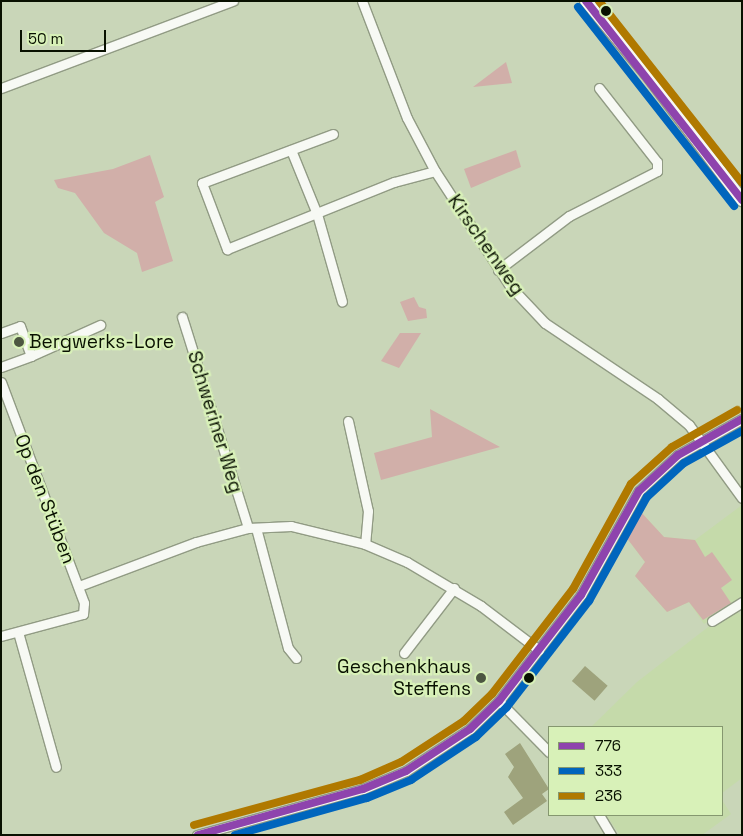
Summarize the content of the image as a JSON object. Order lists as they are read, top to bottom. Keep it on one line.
{"streets":{"street":["Kirschenweg","Schweriner Weg","Op den Stüben"]},"crossings":[["Schweriner Weg","Op den Stüben"]],"places":["Bergwerks-Lore","Geschenkhaus Steffens"],"lines":["transit line 776","transit line 236","transit line 333"],"legend":["776","333","236"],"scale_bar":"50 m"}
